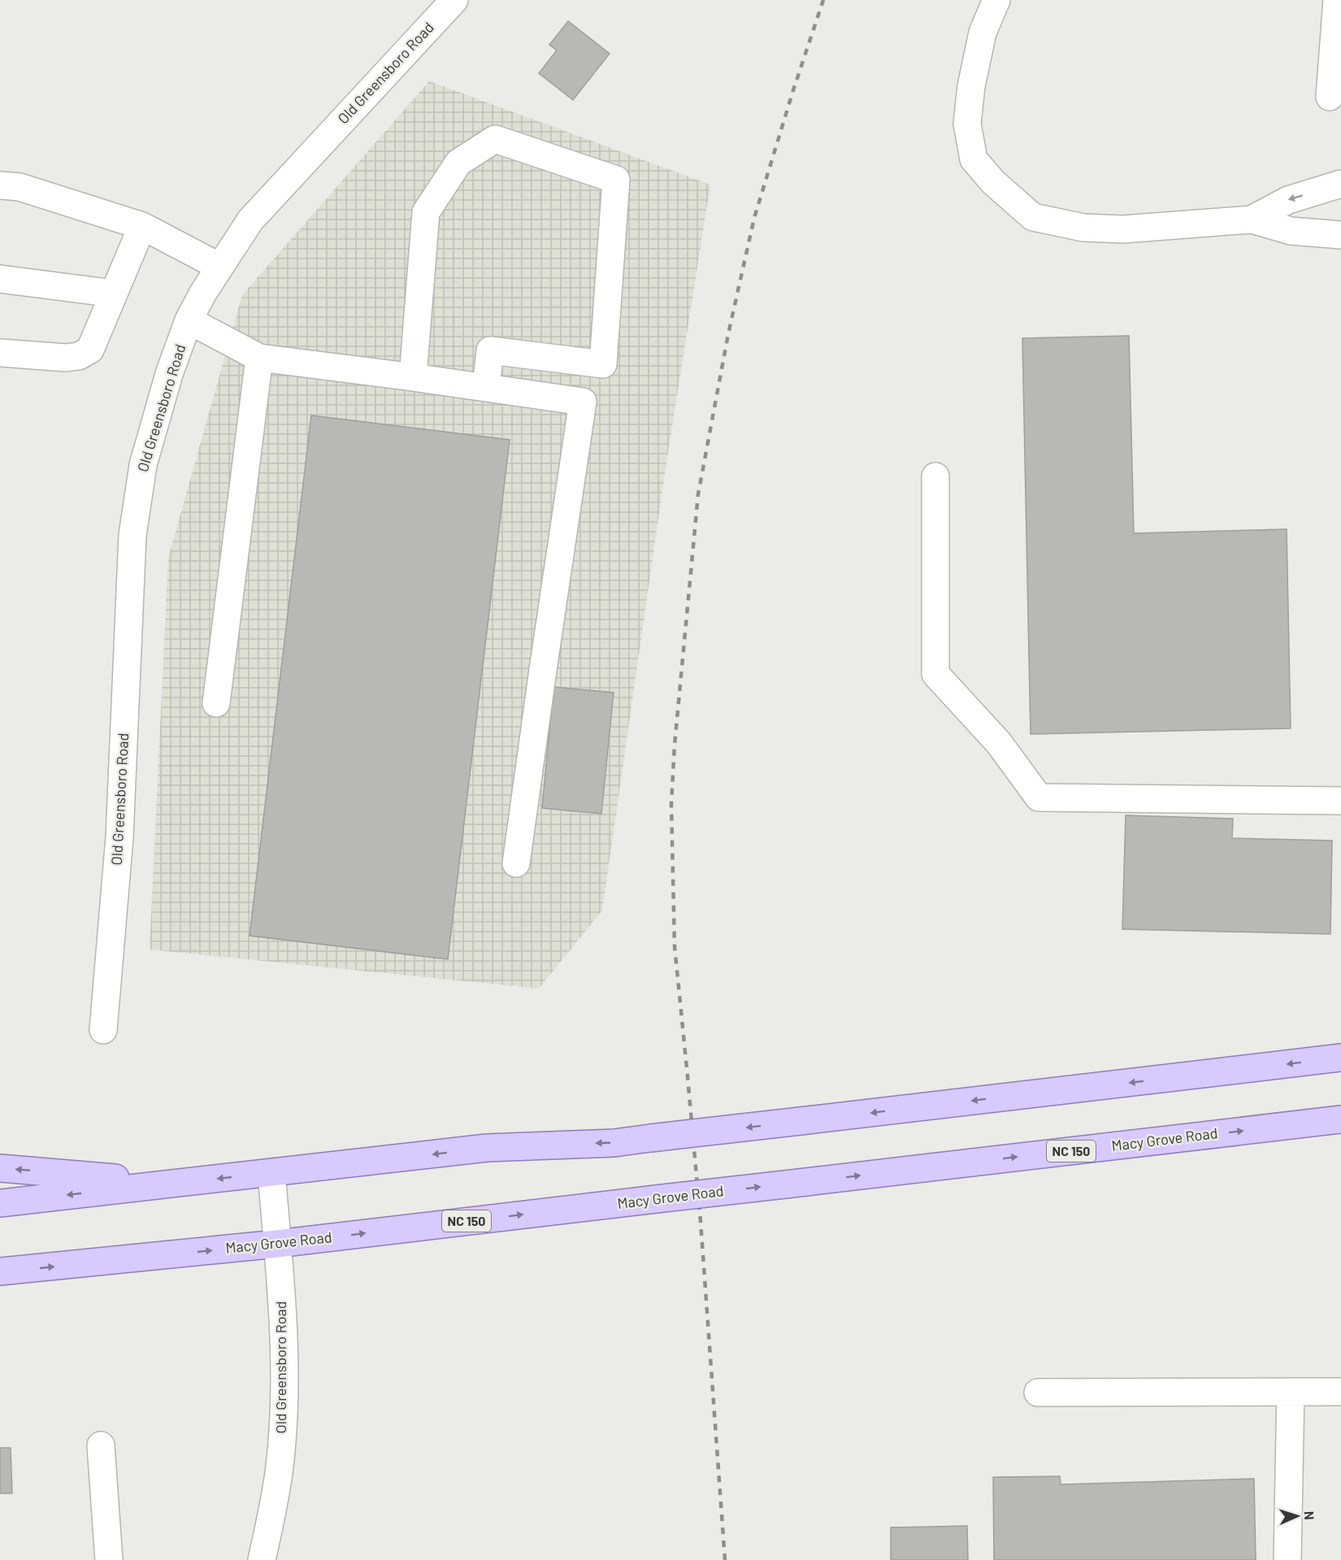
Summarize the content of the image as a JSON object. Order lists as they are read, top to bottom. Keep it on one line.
{"streets":{"main road":["Macy Grove Road","NC 150"],"street":["Old Greensboro Road"]},"crossings":[["Old Greensboro Road","Macy Grove Road"]],"north":"right"}
